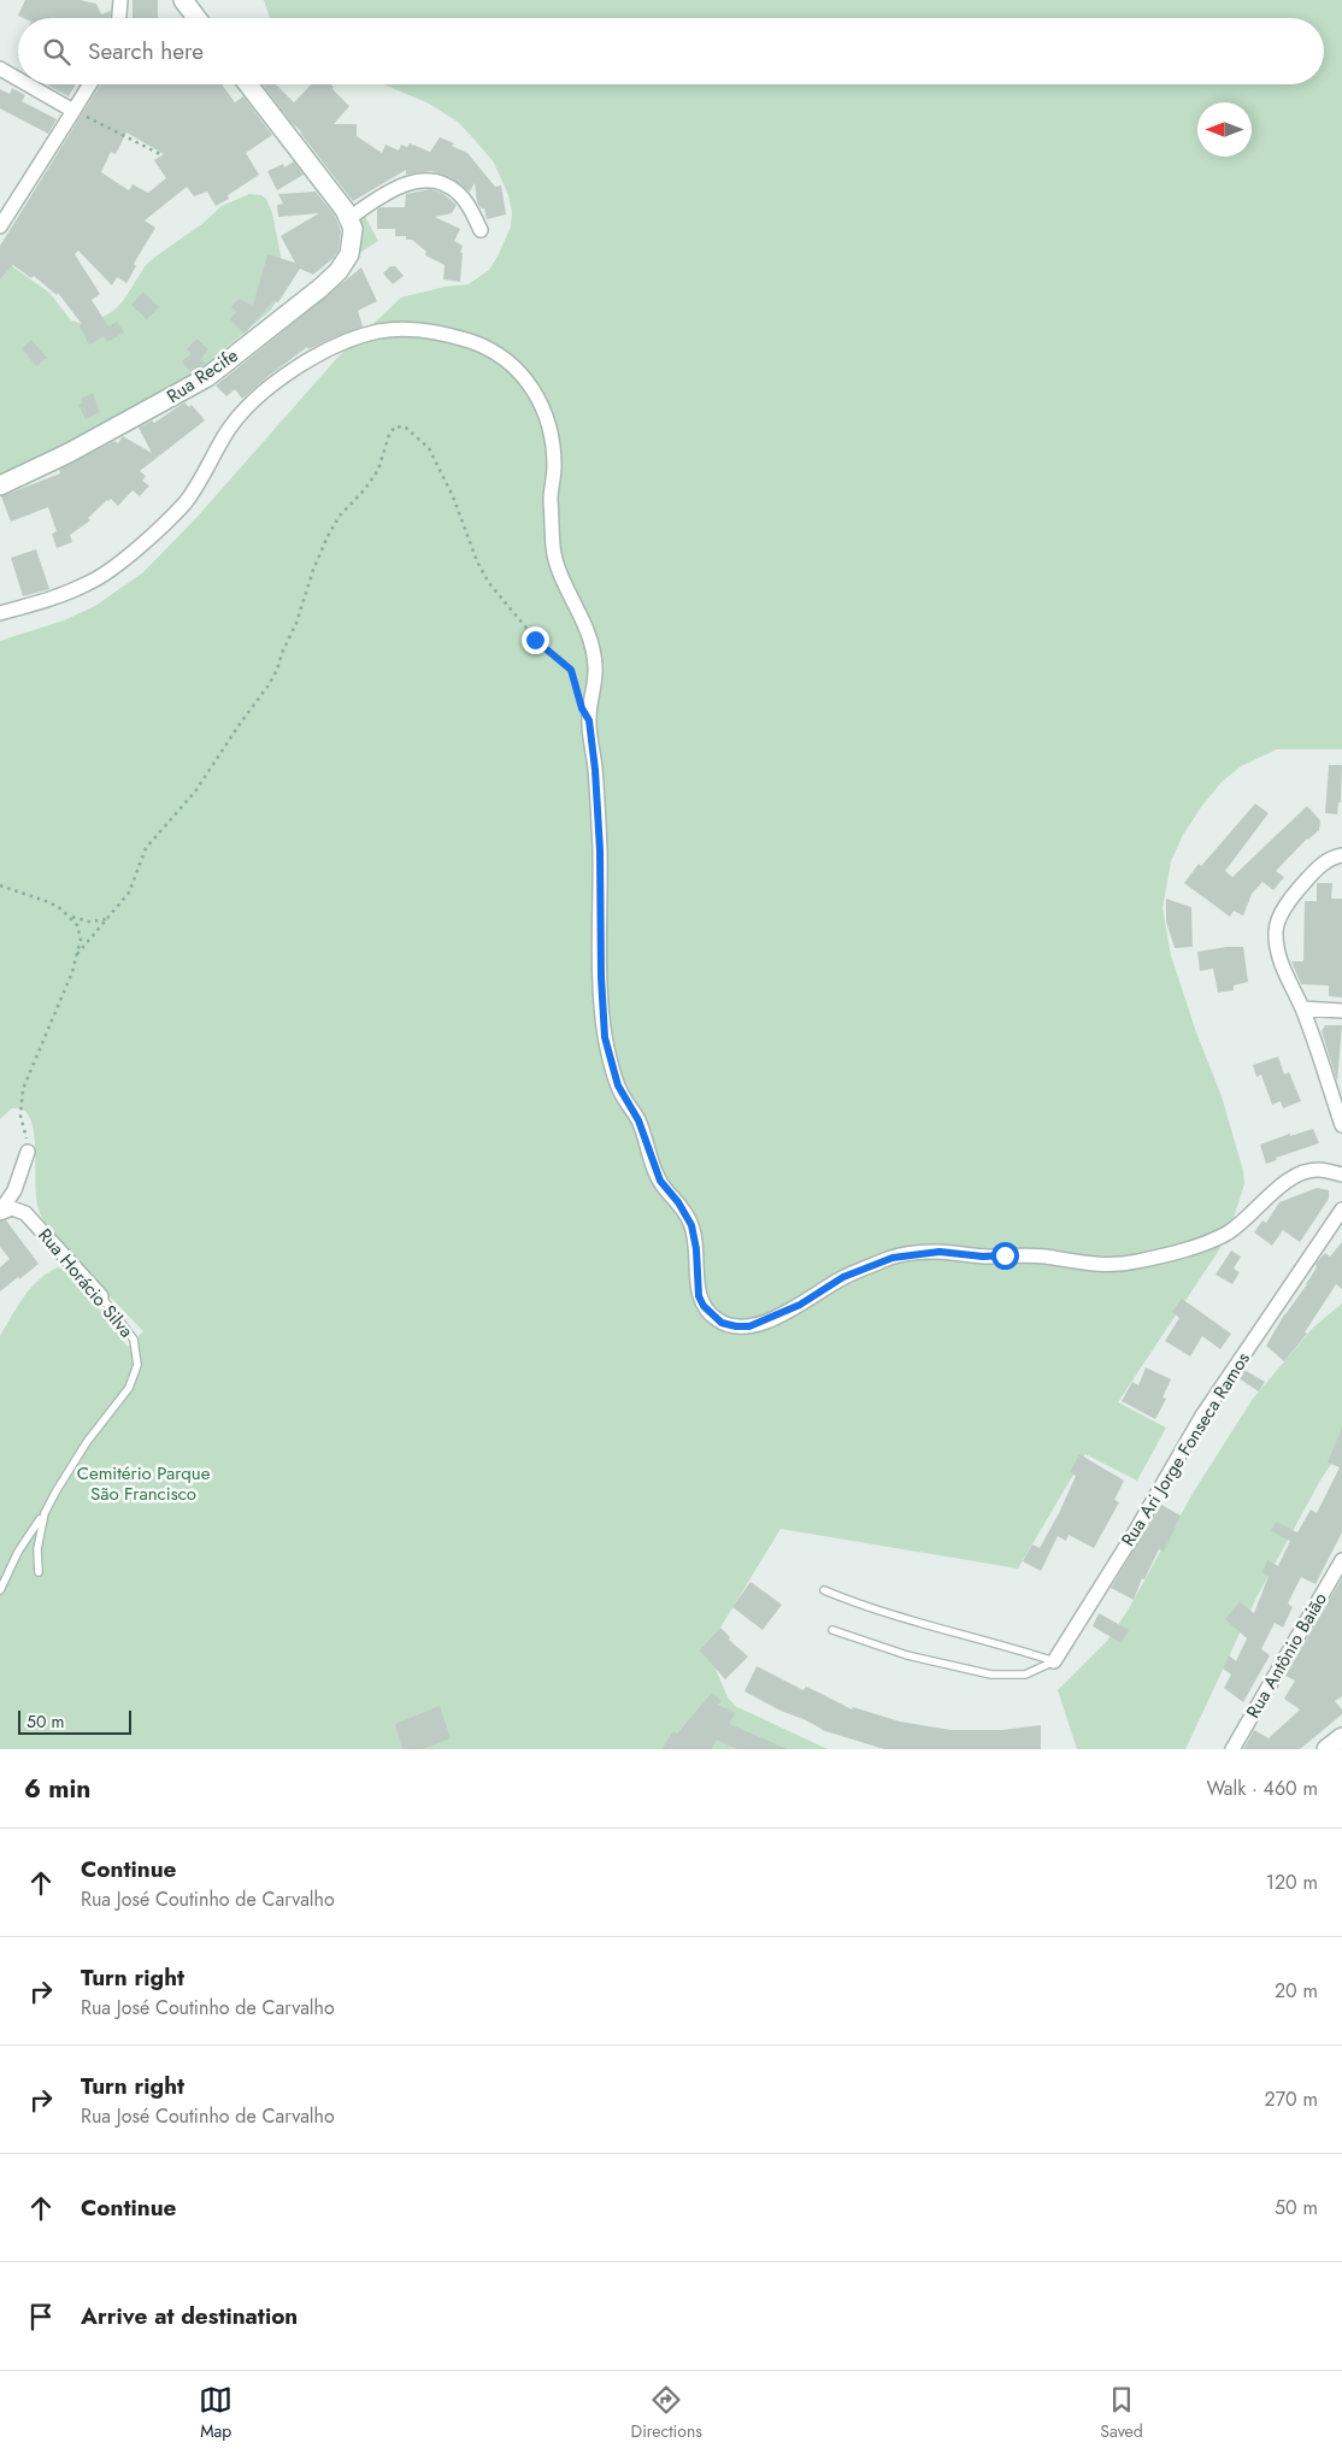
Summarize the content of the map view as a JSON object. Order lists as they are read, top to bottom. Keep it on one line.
{"streets":{"street":["Rua Recife","Rua Horácio Silva","Rua Ari Jorge Fonseca Ramos","Rua Antônio Baião"]},"parks":["Cemitério Parque São Francisco"],"scale_bar":"50 m","north":"left","page":{"search":"Search here","scale":"50 m","heading":["6 min","Walk · 460 m"],"list":[["Continue","Rua José Coutinho de Carvalho","120 m"],["Turn right","Rua José Coutinho de Carvalho","20 m"],["Turn right","Rua José Coutinho de Carvalho","270 m"],["Continue","50 m"],"Arrive at destination"],"nav":["Map","Directions","Saved"]}}
